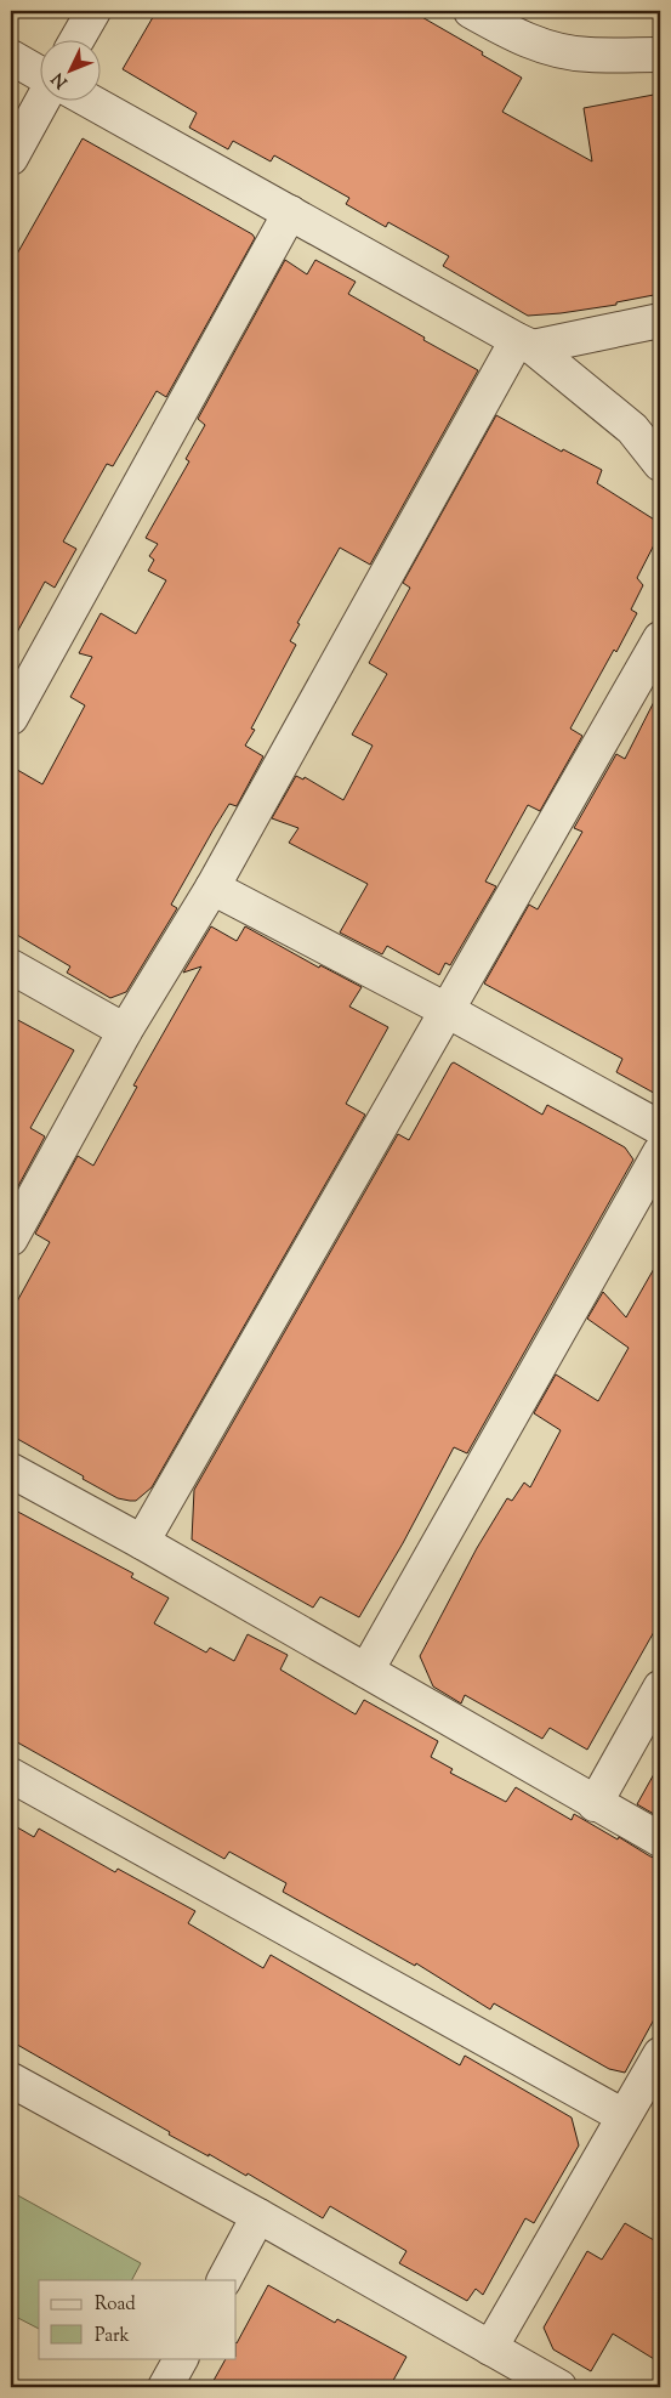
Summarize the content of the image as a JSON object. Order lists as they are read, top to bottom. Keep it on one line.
{"legend":["Road","Park"],"north":"bottom left"}
